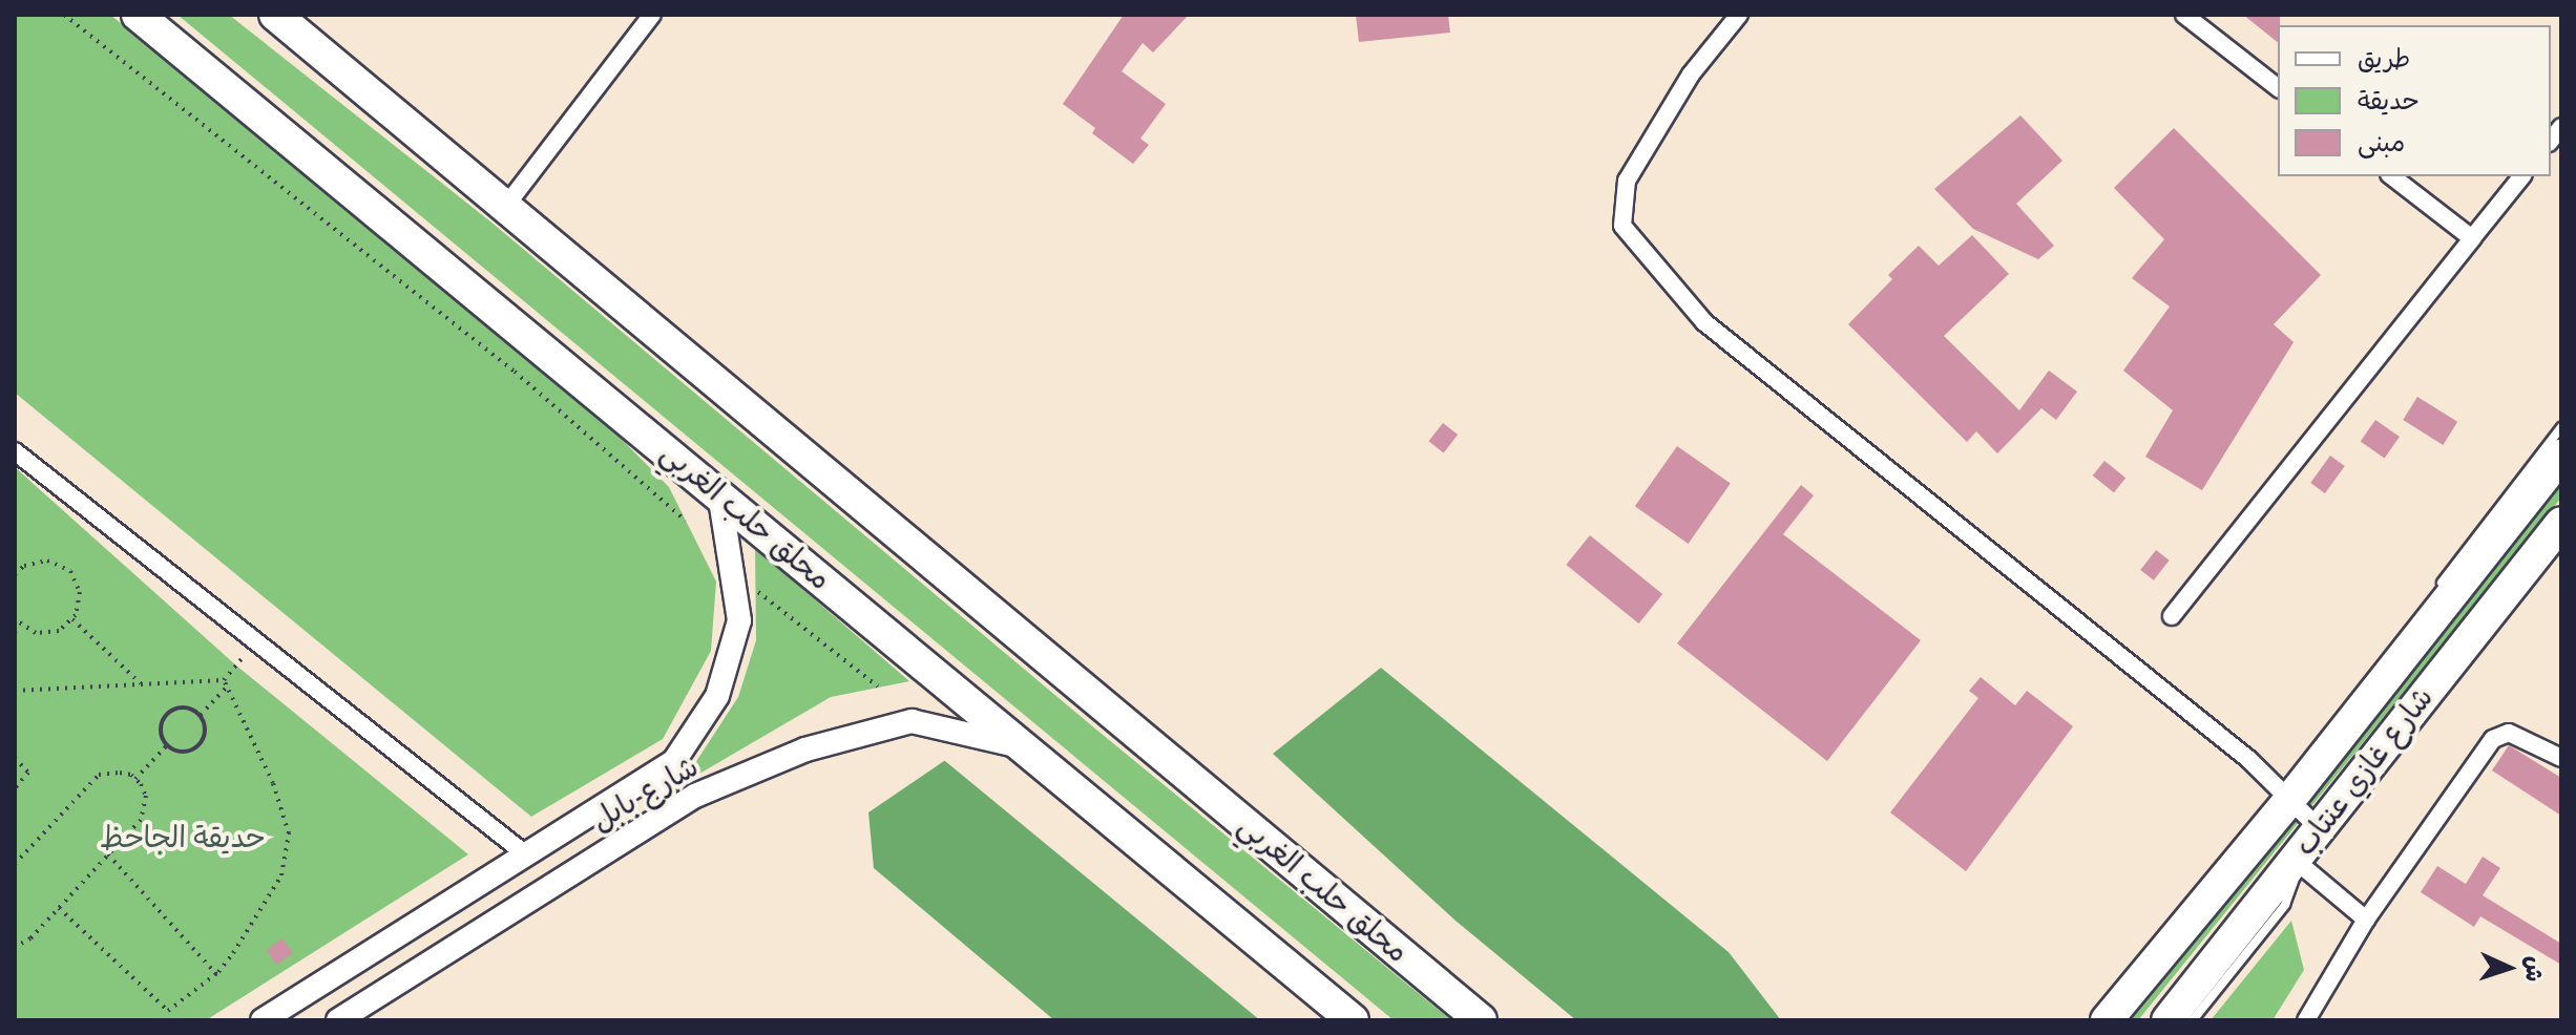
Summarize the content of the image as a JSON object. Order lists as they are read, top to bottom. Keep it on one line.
{"streets":{"highway":["محلق حلب الغربي","شارع غازي عنتاب"],"street":["شارع بابل"]},"crossings":[["محلق حلب الغربي","شارع بابل"]],"parks":["حديقة الجاحظ"],"legend":["طريق","حديقة","مبنى"],"north":"right"}
